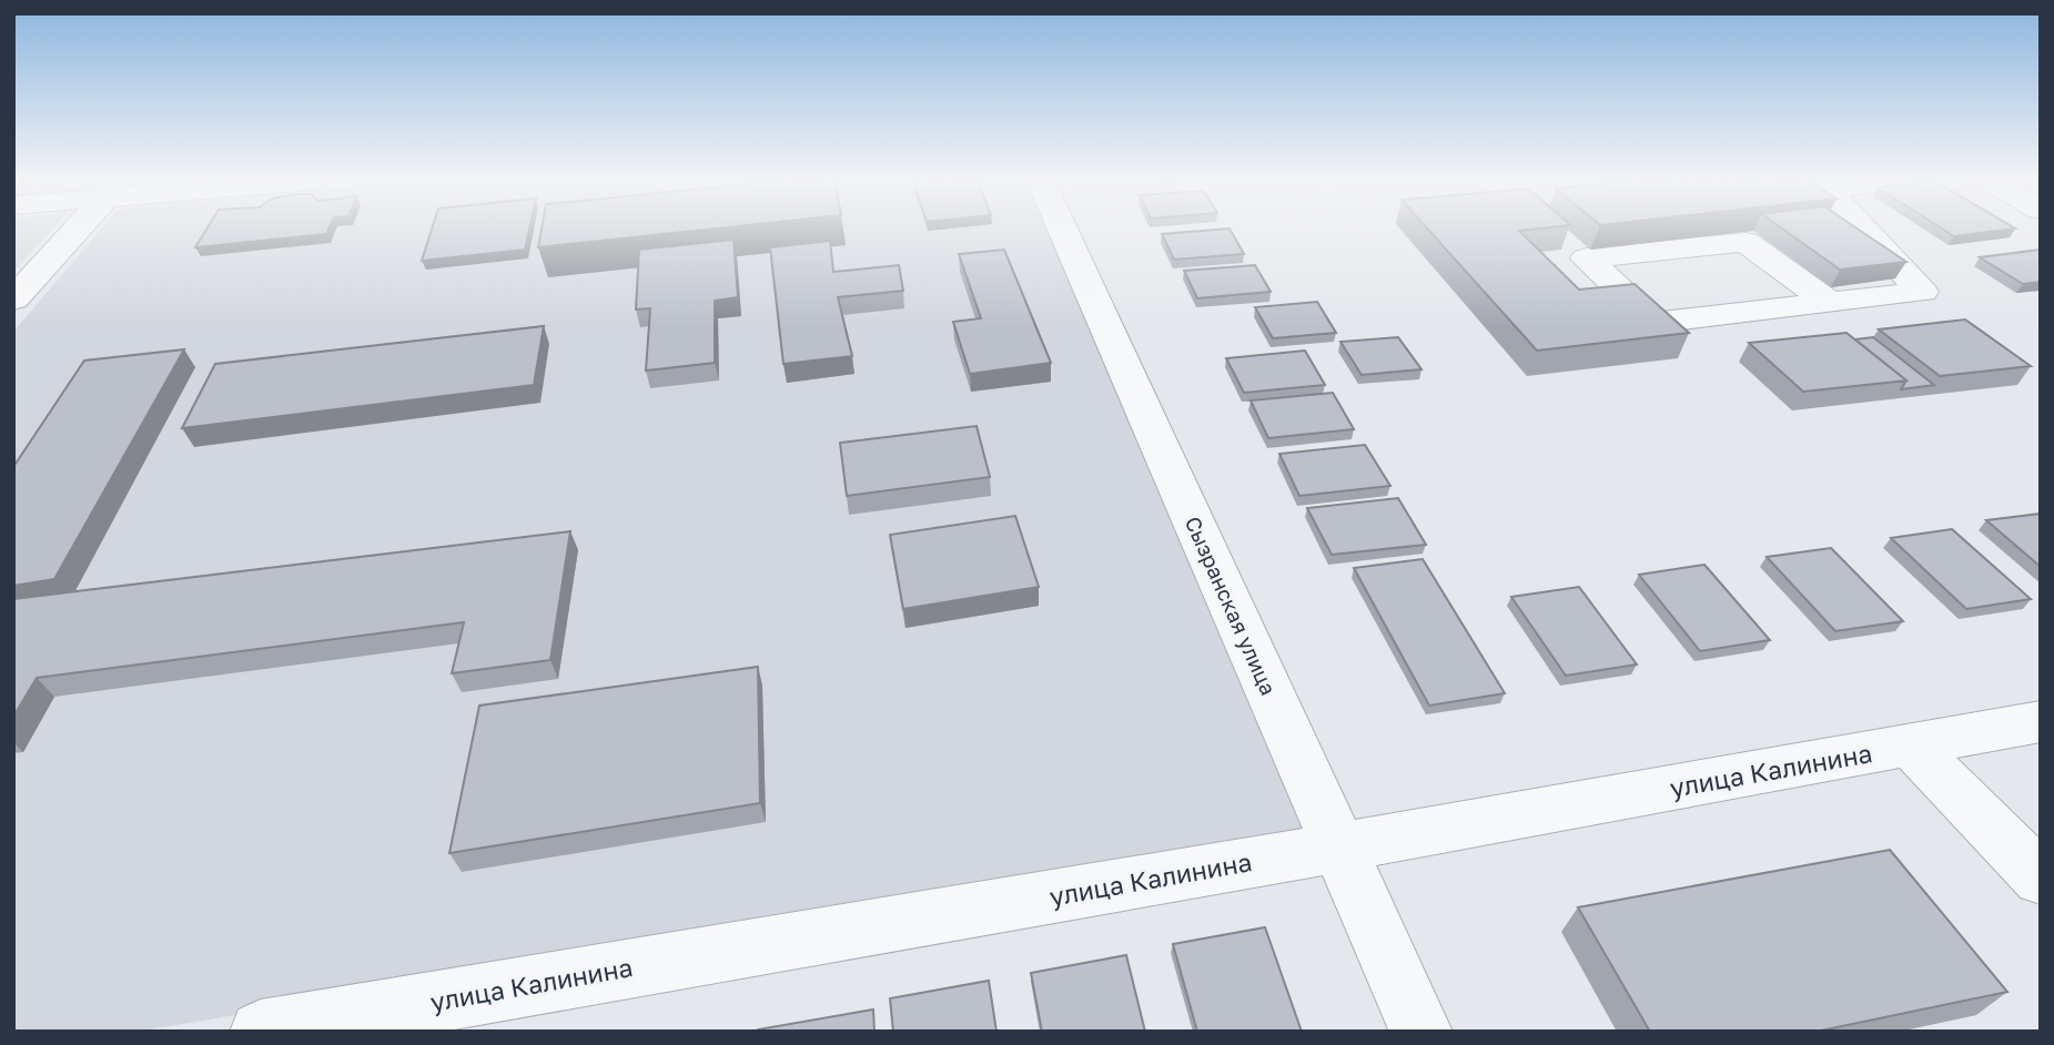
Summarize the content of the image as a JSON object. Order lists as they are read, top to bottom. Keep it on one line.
{"streets":{"street":["Сызранская улица","улица Калинина"]},"crossings":[["Сызранская улица","улица Калинина"]]}
